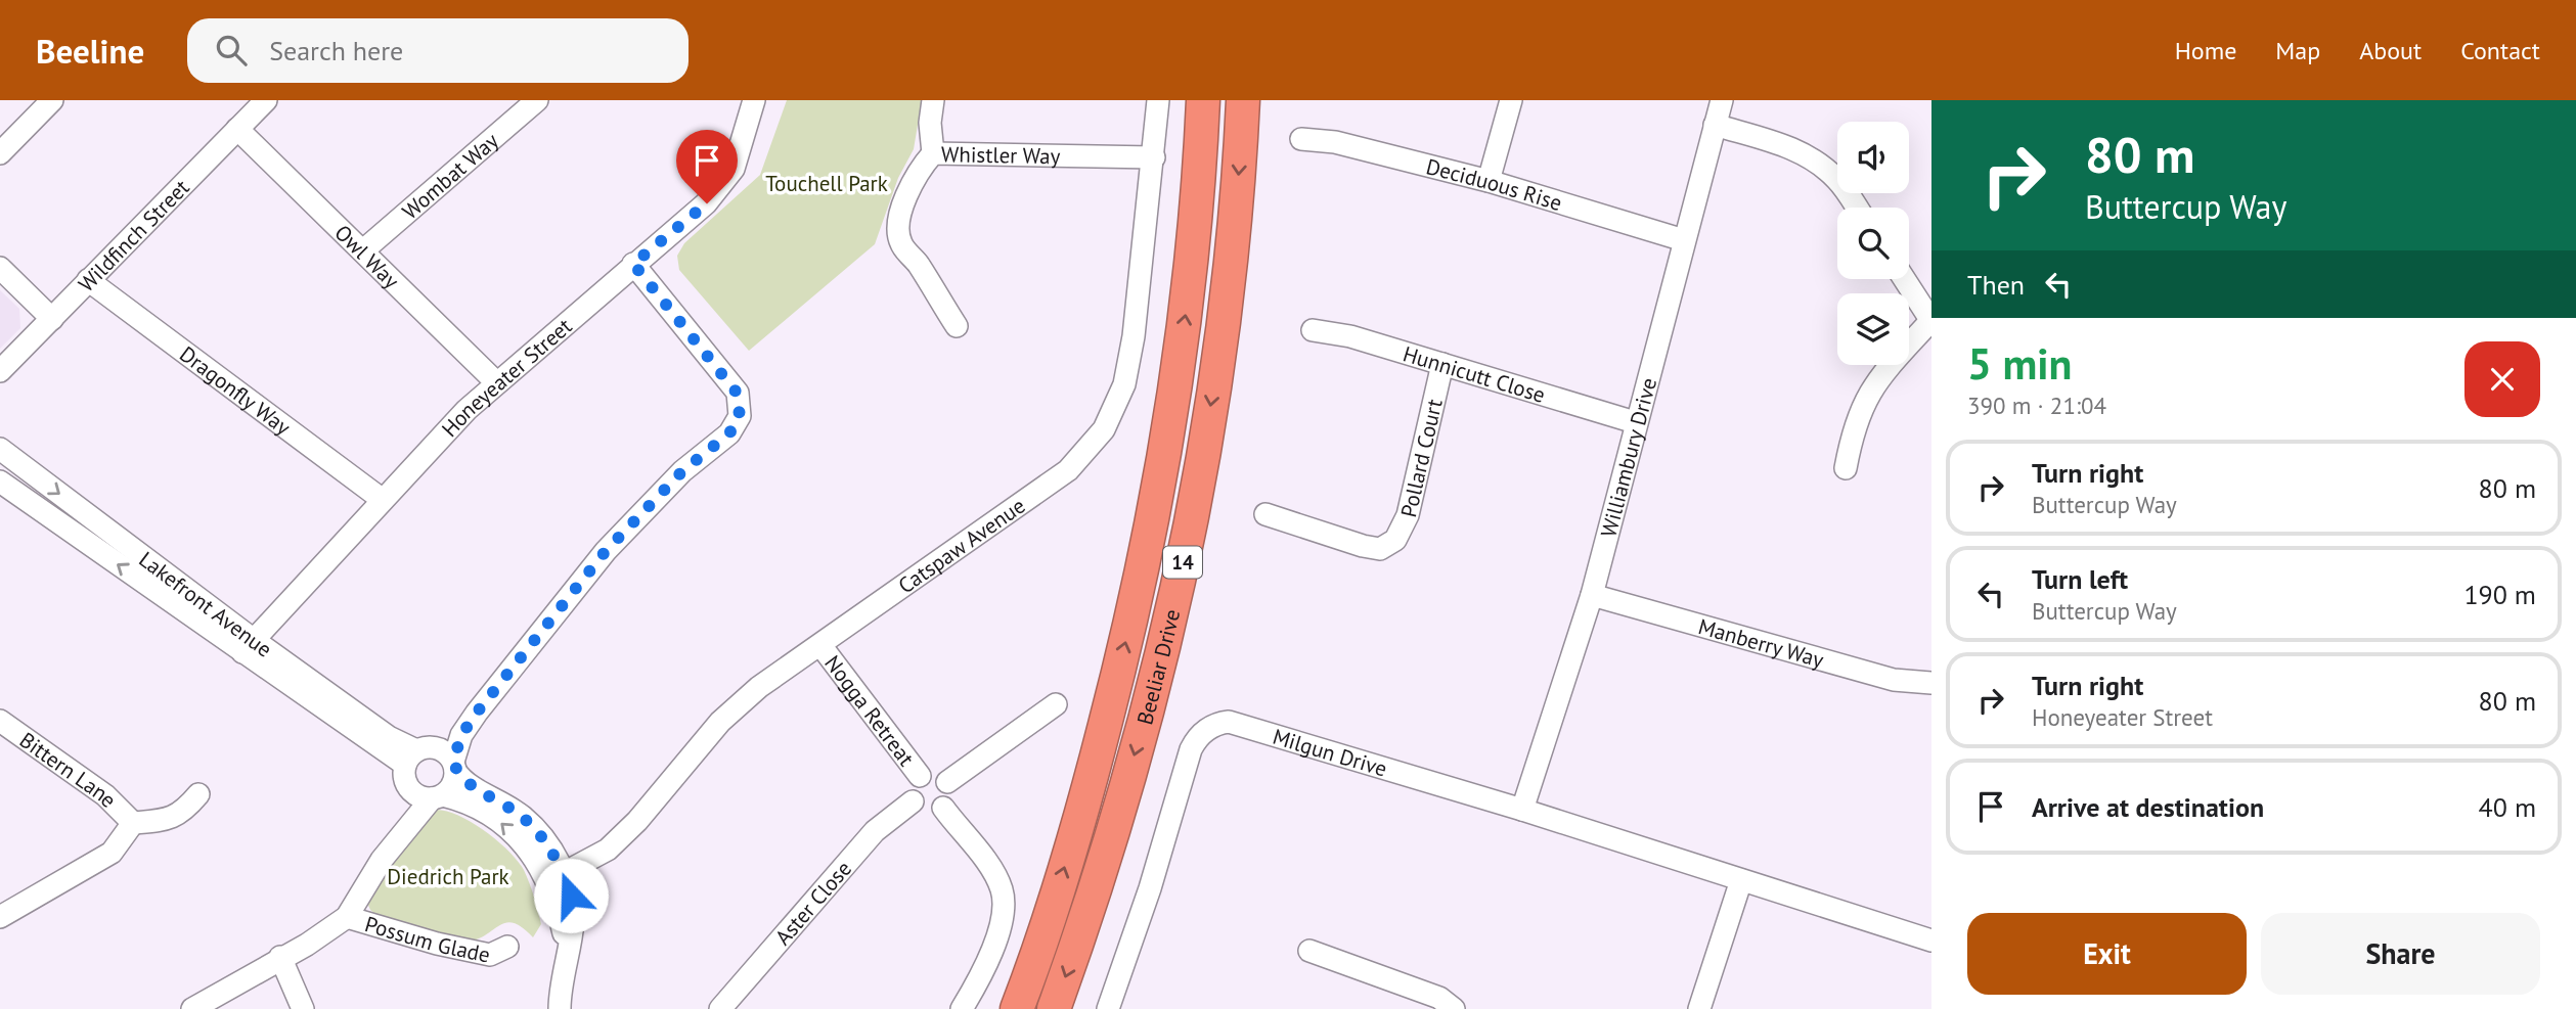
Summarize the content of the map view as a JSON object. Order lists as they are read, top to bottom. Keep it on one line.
{"streets":{"highway":["14","Beeliar Drive"],"street":["Whistler Way","Wombat Way","Deciduous Rise","Wildfinch Street","Owl Way","Hunnicutt Close","Honeyeater Street","Dragonfly Way","Williambury Drive","Pollard Court","Catspaw Avenue","Lakefront Avenue","Manberry Way","Nogga Retreat","Milgun Drive","Bittern Lane","Aster Close","Possum Glade"]},"crossings":[["Whistler Way","Catspaw Avenue"],["Wombat Way","Owl Way"],["Deciduous Rise","Williambury Drive"],["Wildfinch Street","Owl Way"],["Wildfinch Street","Dragonfly Way"],["Owl Way","Honeyeater Street"],["Hunnicutt Close","Williambury Drive"],["Hunnicutt Close","Pollard Court"],["Honeyeater Street","Dragonfly Way"],["Honeyeater Street","Lakefront Avenue"],["Williambury Drive","Manberry Way"],["Williambury Drive","Milgun Drive"],["Catspaw Avenue","Nogga Retreat"],["Nogga Retreat","Aster Close"]],"parks":["Touchell Park","Diedrich Park"],"page":{"header":"Beeline","search":"Search here","nav":["Home","Map","About","Contact"],"turn":["80 m","Buttercup Way"],"then":"Then","heading":["5 min","390 m · 21:04"],"list":[{"name":"Turn right","note":"Buttercup Way","value":"80 m"},{"name":"Turn left","note":"Buttercup Way","value":"190 m"},{"name":"Turn right","note":"Honeyeater Street","value":"80 m"},{"name":"Arrive at destination","value":"40 m"}],"buttons":["Exit","Share"]}}
